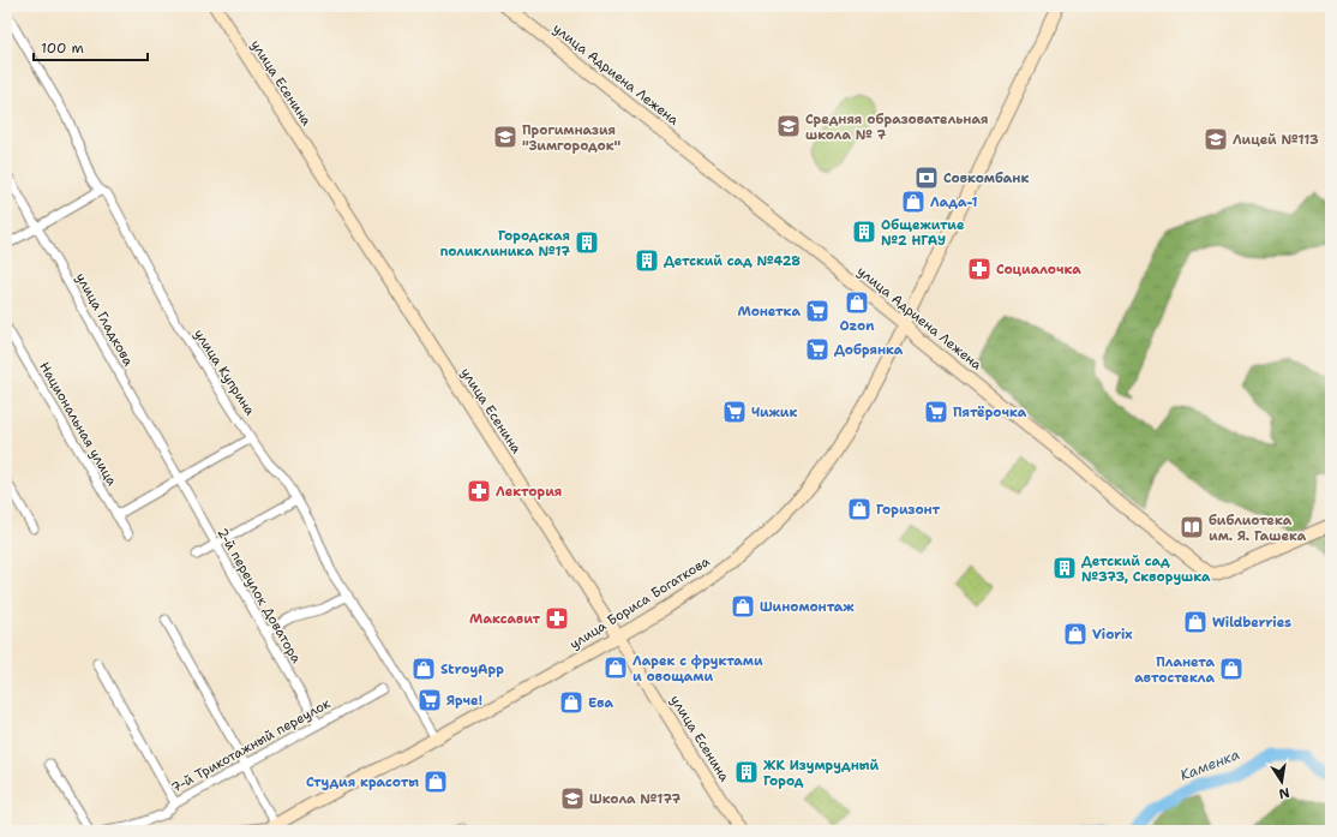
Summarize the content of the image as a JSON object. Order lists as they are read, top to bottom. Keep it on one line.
{"streets":{"street":["улица Адриена Лежена","улица Есенина","улица Гладкова","улица Куприна","Национальная улица","2-й переулок Доватора","улица Бориса Богаткова","7-й Трикотажный переулок"]},"crossings":[["улица Адриена Лежена","улица Бориса Богаткова"],["улица Есенина","улица Бориса Богаткова"],["улица Гладкова","2-й переулок Доватора"],["улица Куприна","улица Бориса Богаткова"],["2-й переулок Доватора","7-й Трикотажный переулок"]],"water":["Каменка"],"places":{"school or university":["Средняя образовательная школа № 7","Прогимназия \"Зимгородок\"","Лицей №113","Школа №177"],"bank":["Совкомбанк"],"shop":["Лада-1","Ozon","Горизонт","Шиномонтаж","Wildberries","Viorix","Ларек с фруктами и овощами","StroyApp","Планета автостекла","Ева","Студия красоты"],"building":["Общежитие №2 НГАУ","Городская поликлиника №17","Детский сад №428","Детский сад №373, Скворушка","ЖК Изумрудный Город"],"pharmacy":["Социалочка","Лектория","Максавит"],"supermarket":["Монетка","Добрянка","Чижик","Пятёрочка","Ярче!"],"library":["библиотека им. Я. Гашека"]},"scale_bar":"100 m","north":"bottom"}
